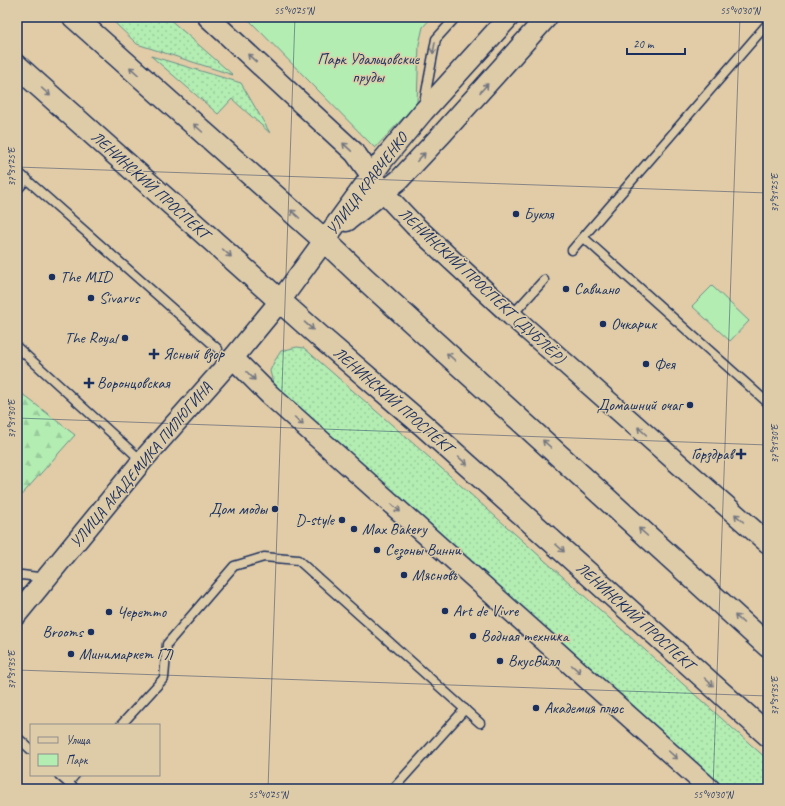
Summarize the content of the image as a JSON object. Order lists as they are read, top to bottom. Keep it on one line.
{"streets":{"main road":["ЛЕНИНСКИЙ ПРОСПЕКТ"],"street":["УЛИЦА КРАВЧЕНКО","ЛЕНИНСКИЙ ПРОСПЕКТ (ДУБЛЁР)","УЛИЦА АКАДЕМИКА ПИЛЮГИНА"]},"crossings":[["УЛИЦА КРАВЧЕНКО","ЛЕНИНСКИЙ ПРОСПЕКТ (ДУБЛЁР)"],["УЛИЦА КРАВЧЕНКО","УЛИЦА АКАДЕМИКА ПИЛЮГИНА"],["ЛЕНИНСКИЙ ПРОСПЕКТ","УЛИЦА АКАДЕМИКА ПИЛЮГИНА"]],"one_way":["ЛЕНИНСКИЙ ПРОСПЕКТ (ДУБЛЁР)"],"parks":["Парк Удальцовские пруды"],"places":{"other":["Букля","The MID","Савиано","Sivarus","Очкарик","The Royal","Фея","Домашний очаг","Дом моды","D-style","Max Bakery","Сезоны Винни","Мясновъ","Art de Vivre","Черетто","Brooms","Водная техника","Минимаркет ГЛ","ВкусВилл","Академия плюс"],"health":["Ясный взор","Воронцовская","Горздрав"]},"legend":["Улица","Парк"],"scale_bar":"20 m","coordinates":["55°40'25\"N","55°40'30\"N","37°31'25\"E","37°31'30\"E","37°31'35\"E"]}
